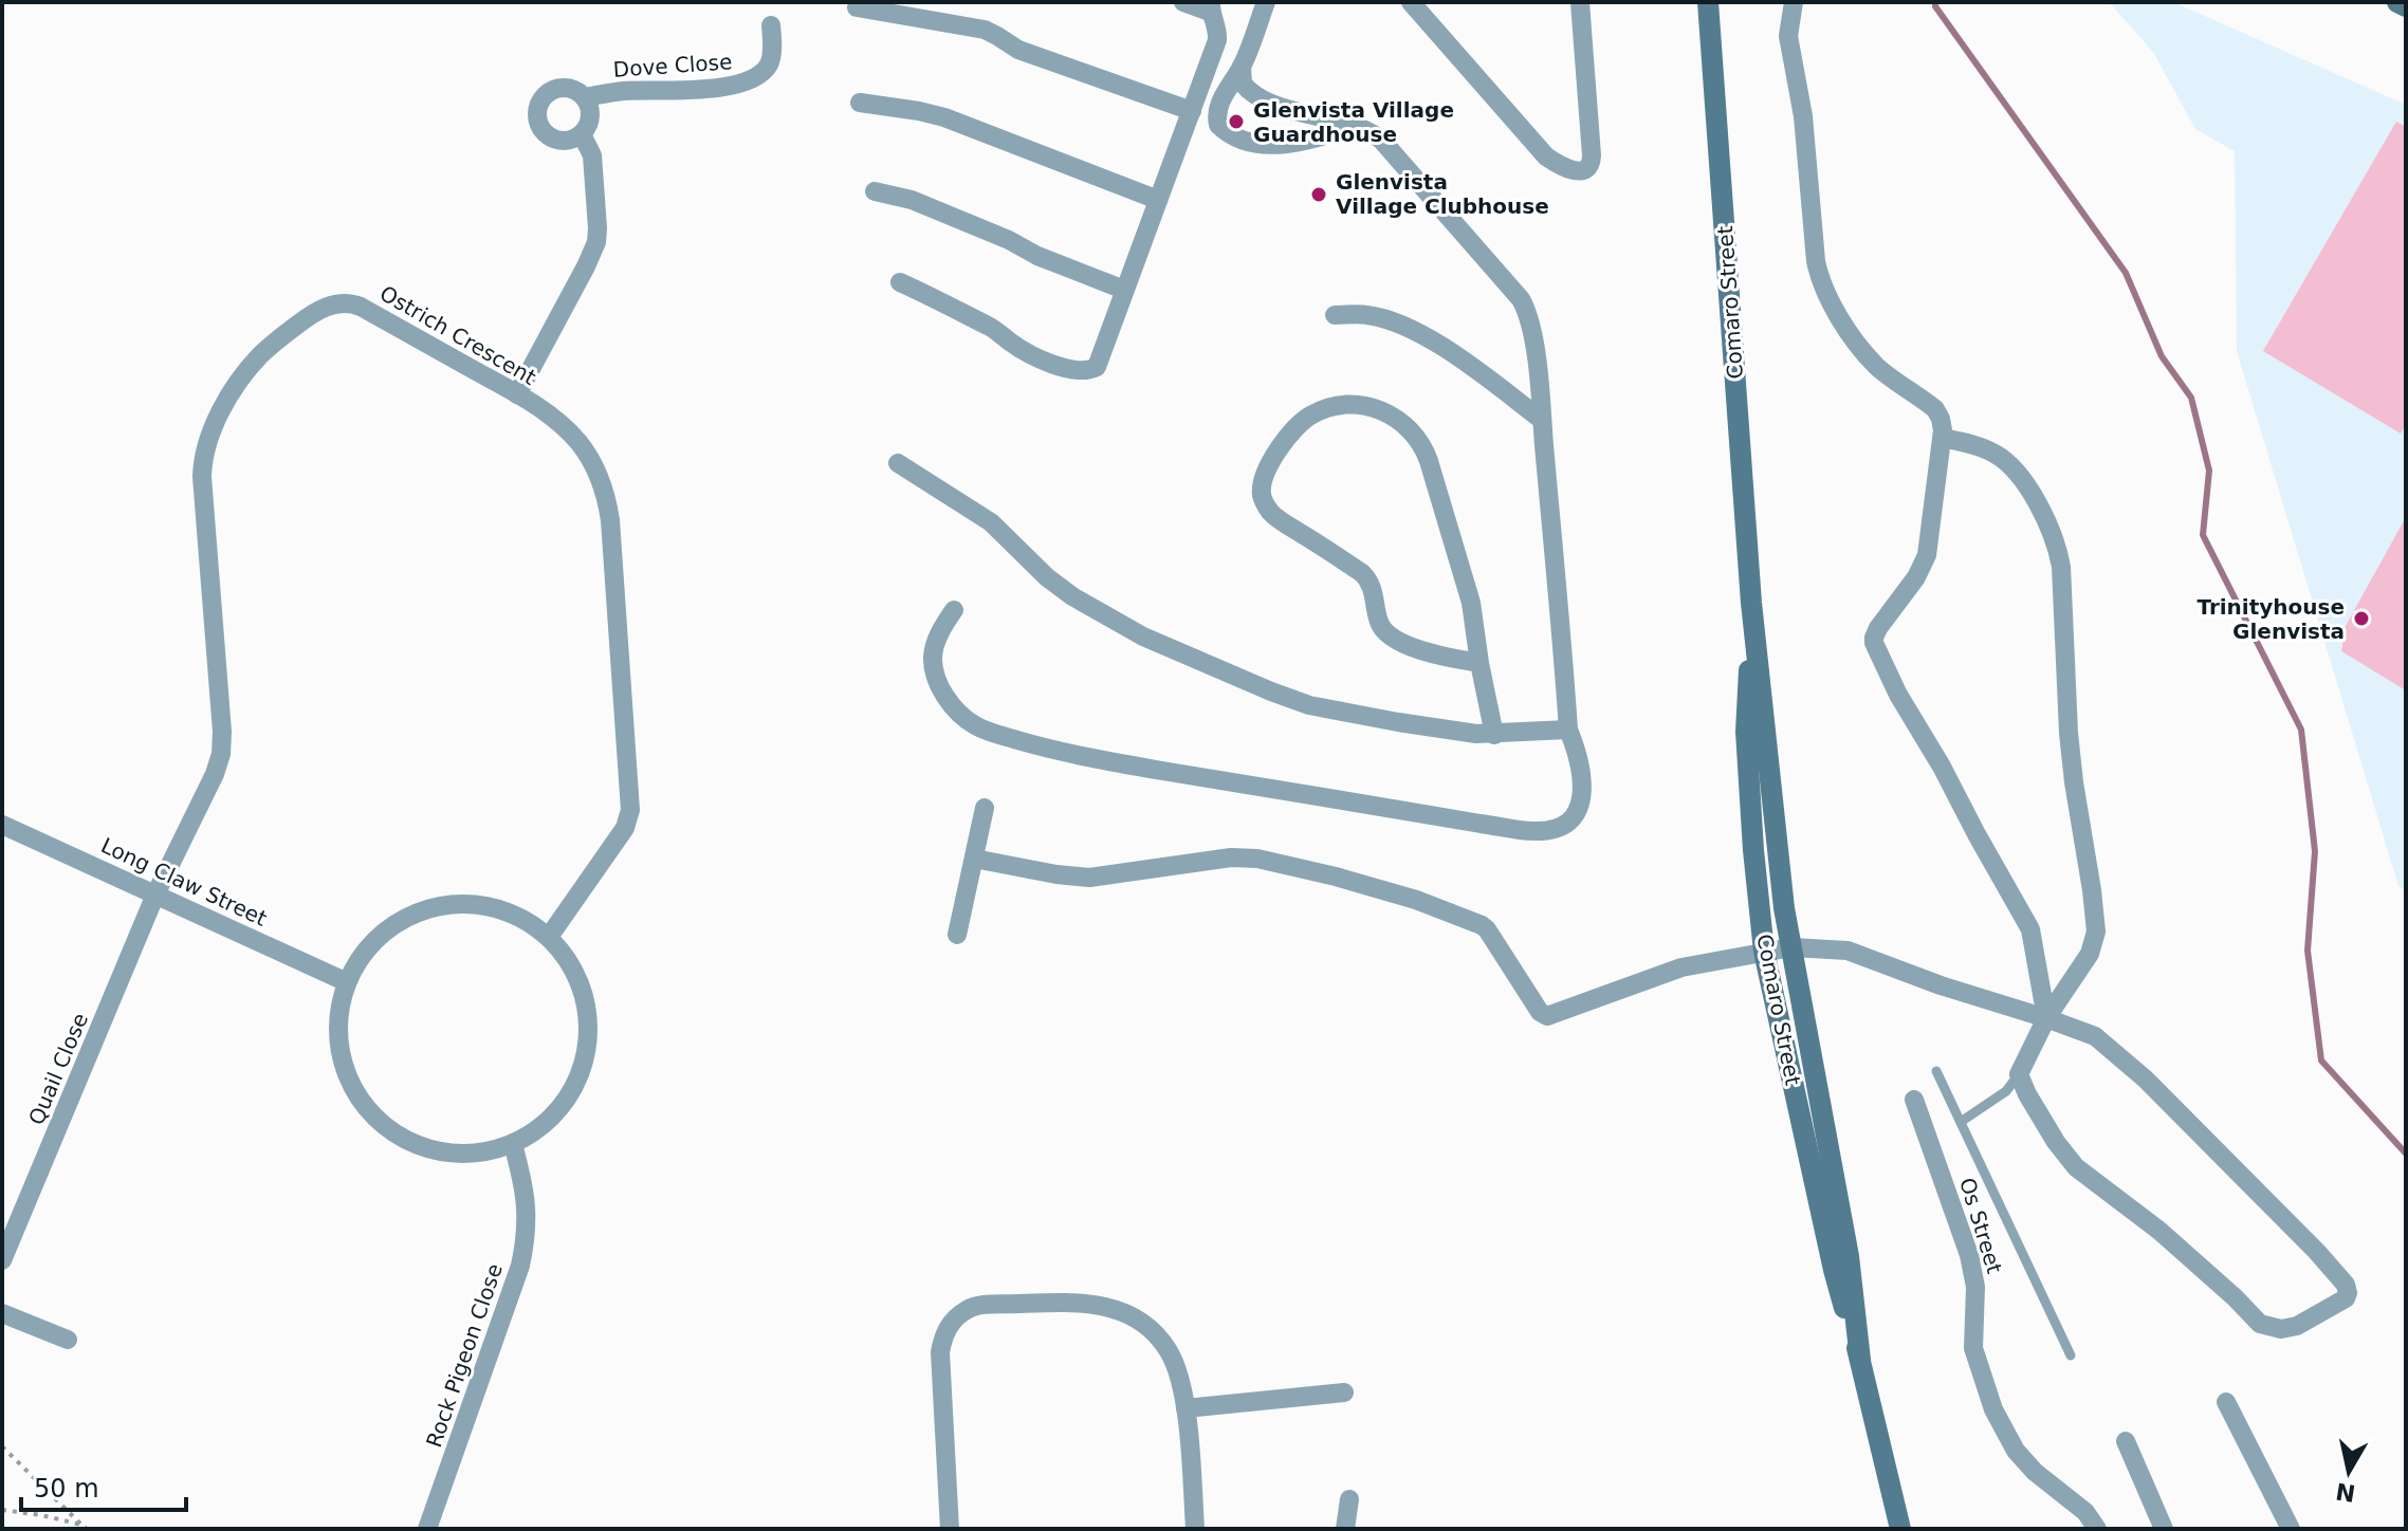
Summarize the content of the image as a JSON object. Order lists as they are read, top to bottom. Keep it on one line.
{"streets":{"street":["Dove Close","Comaro Street","Ostrich Crescent","Long Claw Street","Quail Close","Os Street","Rock Pigeon Close"]},"crossings":[["Ostrich Crescent","Long Claw Street"],["Ostrich Crescent","Quail Close"],["Ostrich Crescent","Rock Pigeon Close"],["Long Claw Street","Quail Close"],["Long Claw Street","Rock Pigeon Close"]],"places":["Glenvista Village Guardhouse","Glenvista Village Clubhouse","Trinityhouse Glenvista"],"scale_bar":"50 m","north":"bottom"}
